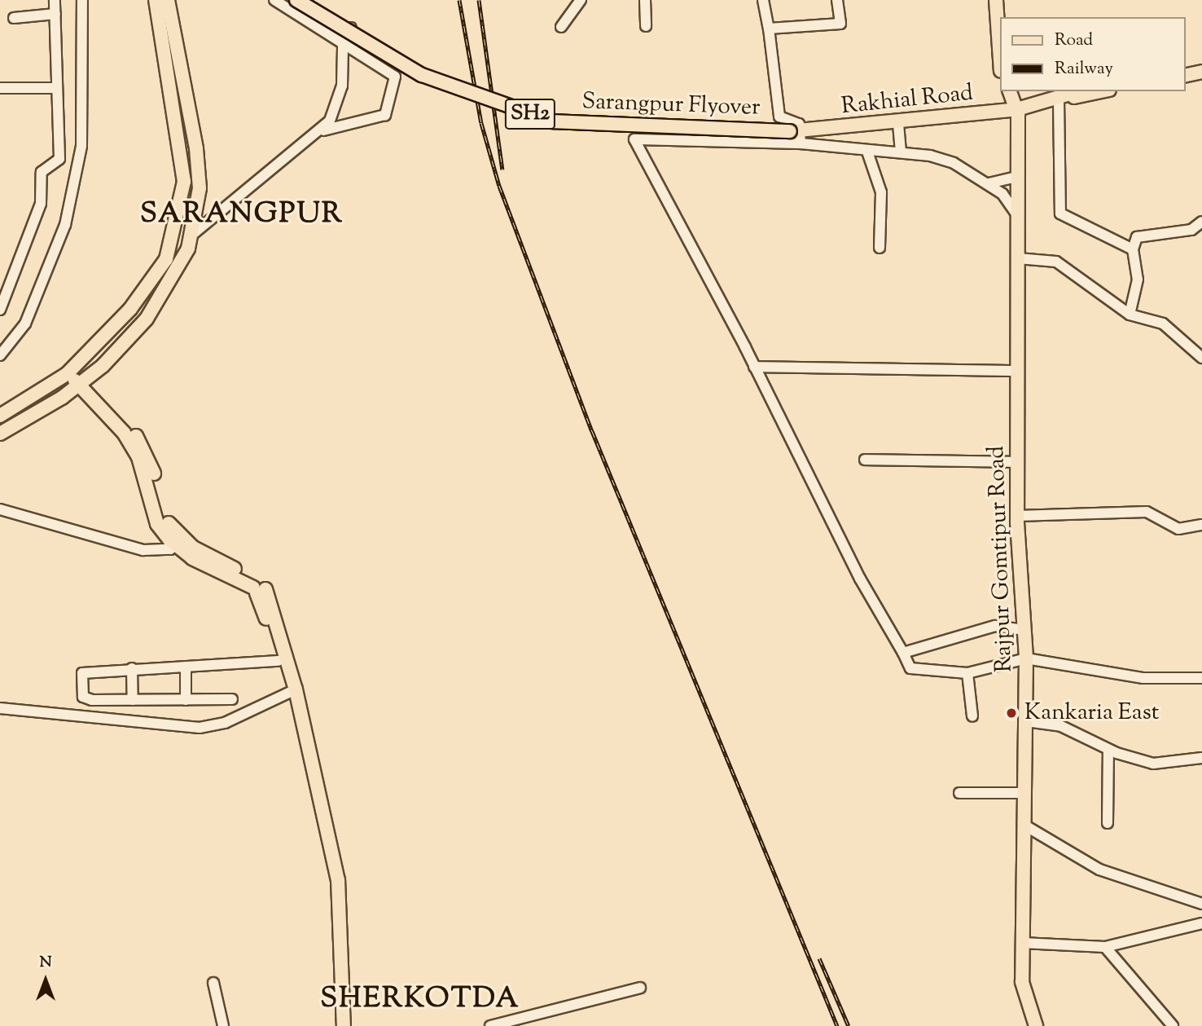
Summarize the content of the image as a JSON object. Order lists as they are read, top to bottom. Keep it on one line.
{"streets":{"main road":["Rakhial Road","Sarangpur Flyover","SH2","Rajpur Gomtipur Road"]},"crossings":[["Rakhial Road","Sarangpur Flyover"],["Rakhial Road","Rajpur Gomtipur Road"]],"districts":["SARANGPUR","SHERKOTDA"],"places":["Kankaria East"],"legend":["Road","Railway"],"north":"top"}
